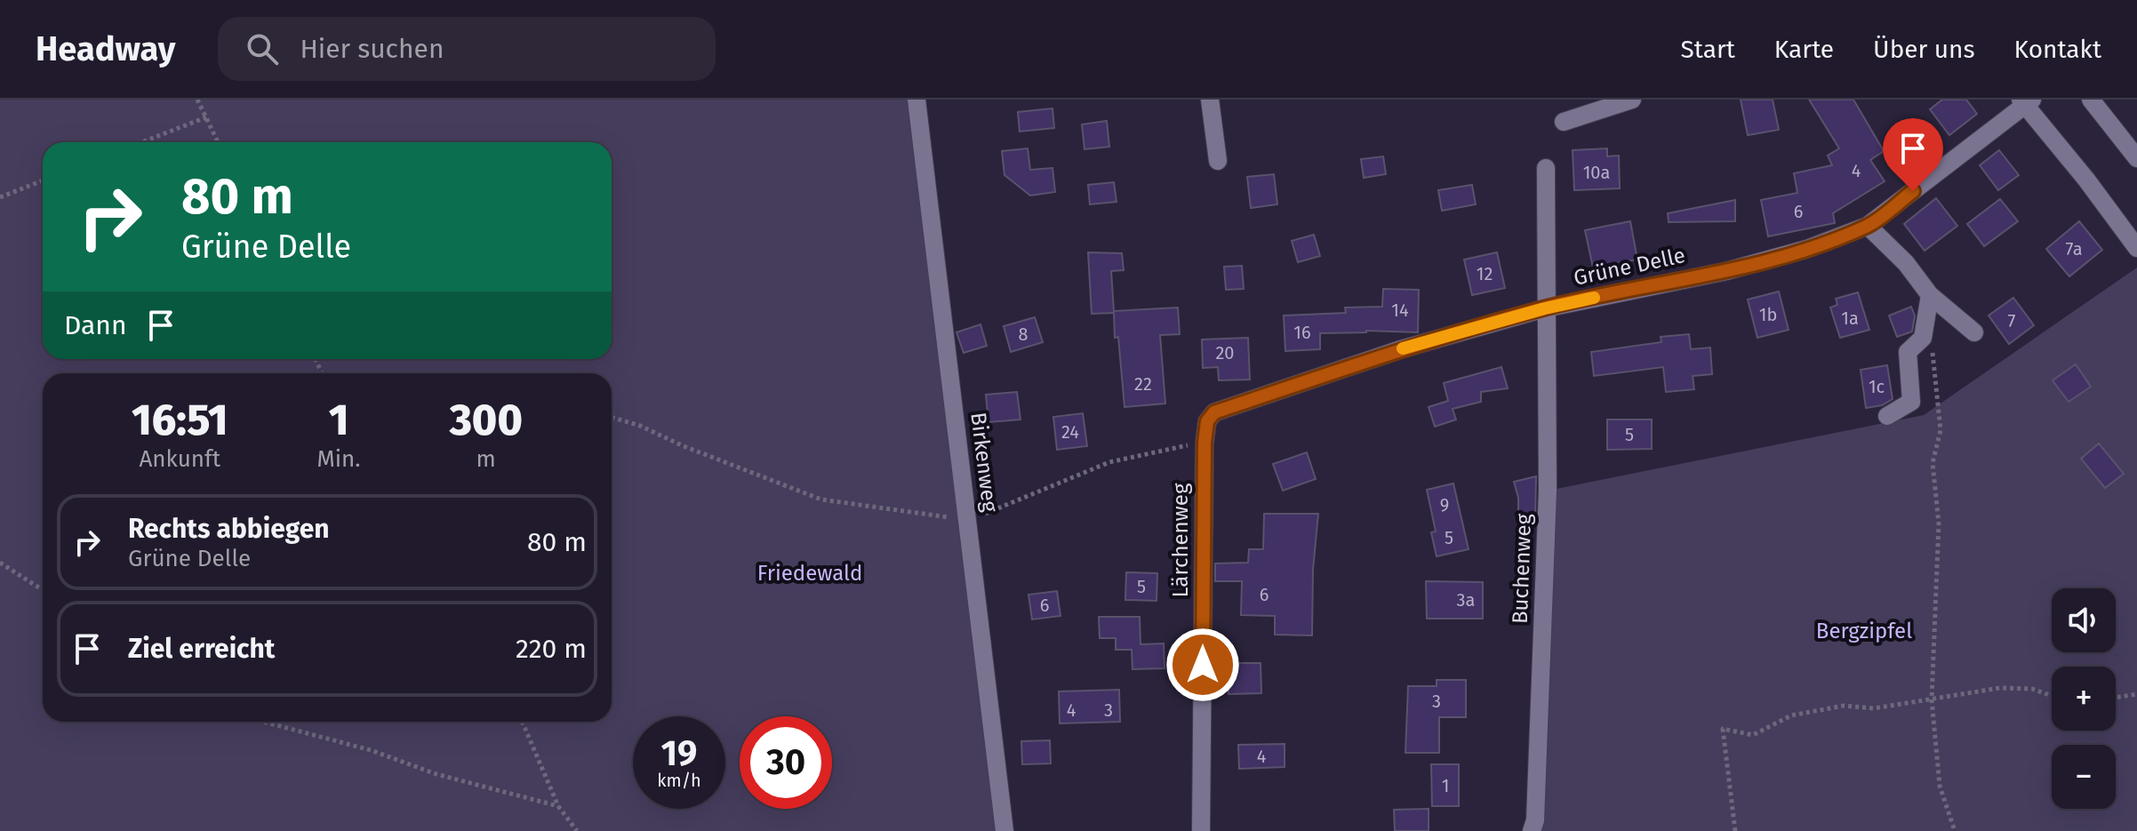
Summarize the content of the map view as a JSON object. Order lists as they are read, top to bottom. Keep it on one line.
{"streets":{"street":["Grüne Delle","Birkenweg","Lärchenweg","Buchenweg"]},"crossings":[["Grüne Delle","Lärchenweg"],["Grüne Delle","Buchenweg"]],"parks":["Friedewald","Bergzipfel"],"house_numbers":["4","10a","6","7a","12","14","1b","1a","7","16","8","20","22","1c","24","5","9","5","5","6","3a","6","3","4","3","4","1"],"page":{"header":"Headway","search":"Hier suchen","nav":["Start","Karte","Über uns","Kontakt"],"turn":["80 m","Grüne Delle"],"then":"Dann","eta":["16:51","Ankunft","1","Min.","300","m"],"list":[{"name":"Rechts abbiegen","note":"Grüne Delle","value":"80 m"},{"name":"Ziel erreicht","value":"220 m"}],"map_buttons":["+","−"],"speed":"19 km/h","limit":"30"}}
